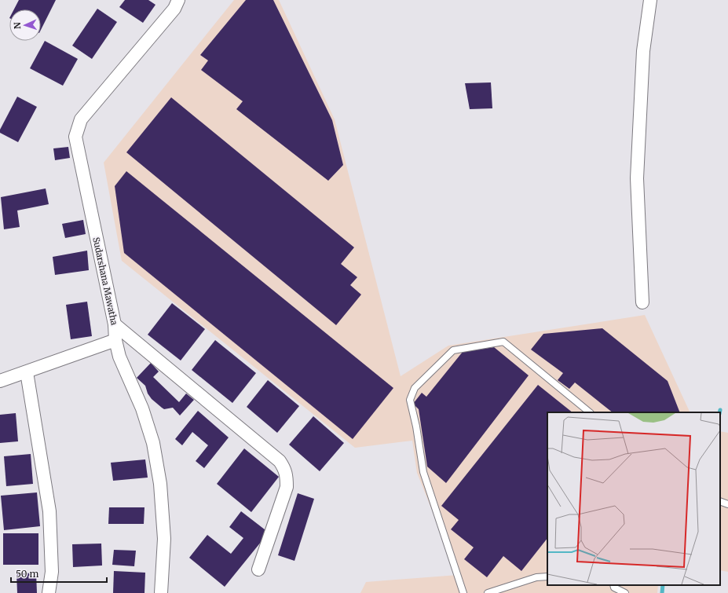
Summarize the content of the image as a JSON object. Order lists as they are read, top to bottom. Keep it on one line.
{"streets":{"street":["Sudarshana Mawatha"]},"scale_bar":"50 m","north":"left"}
